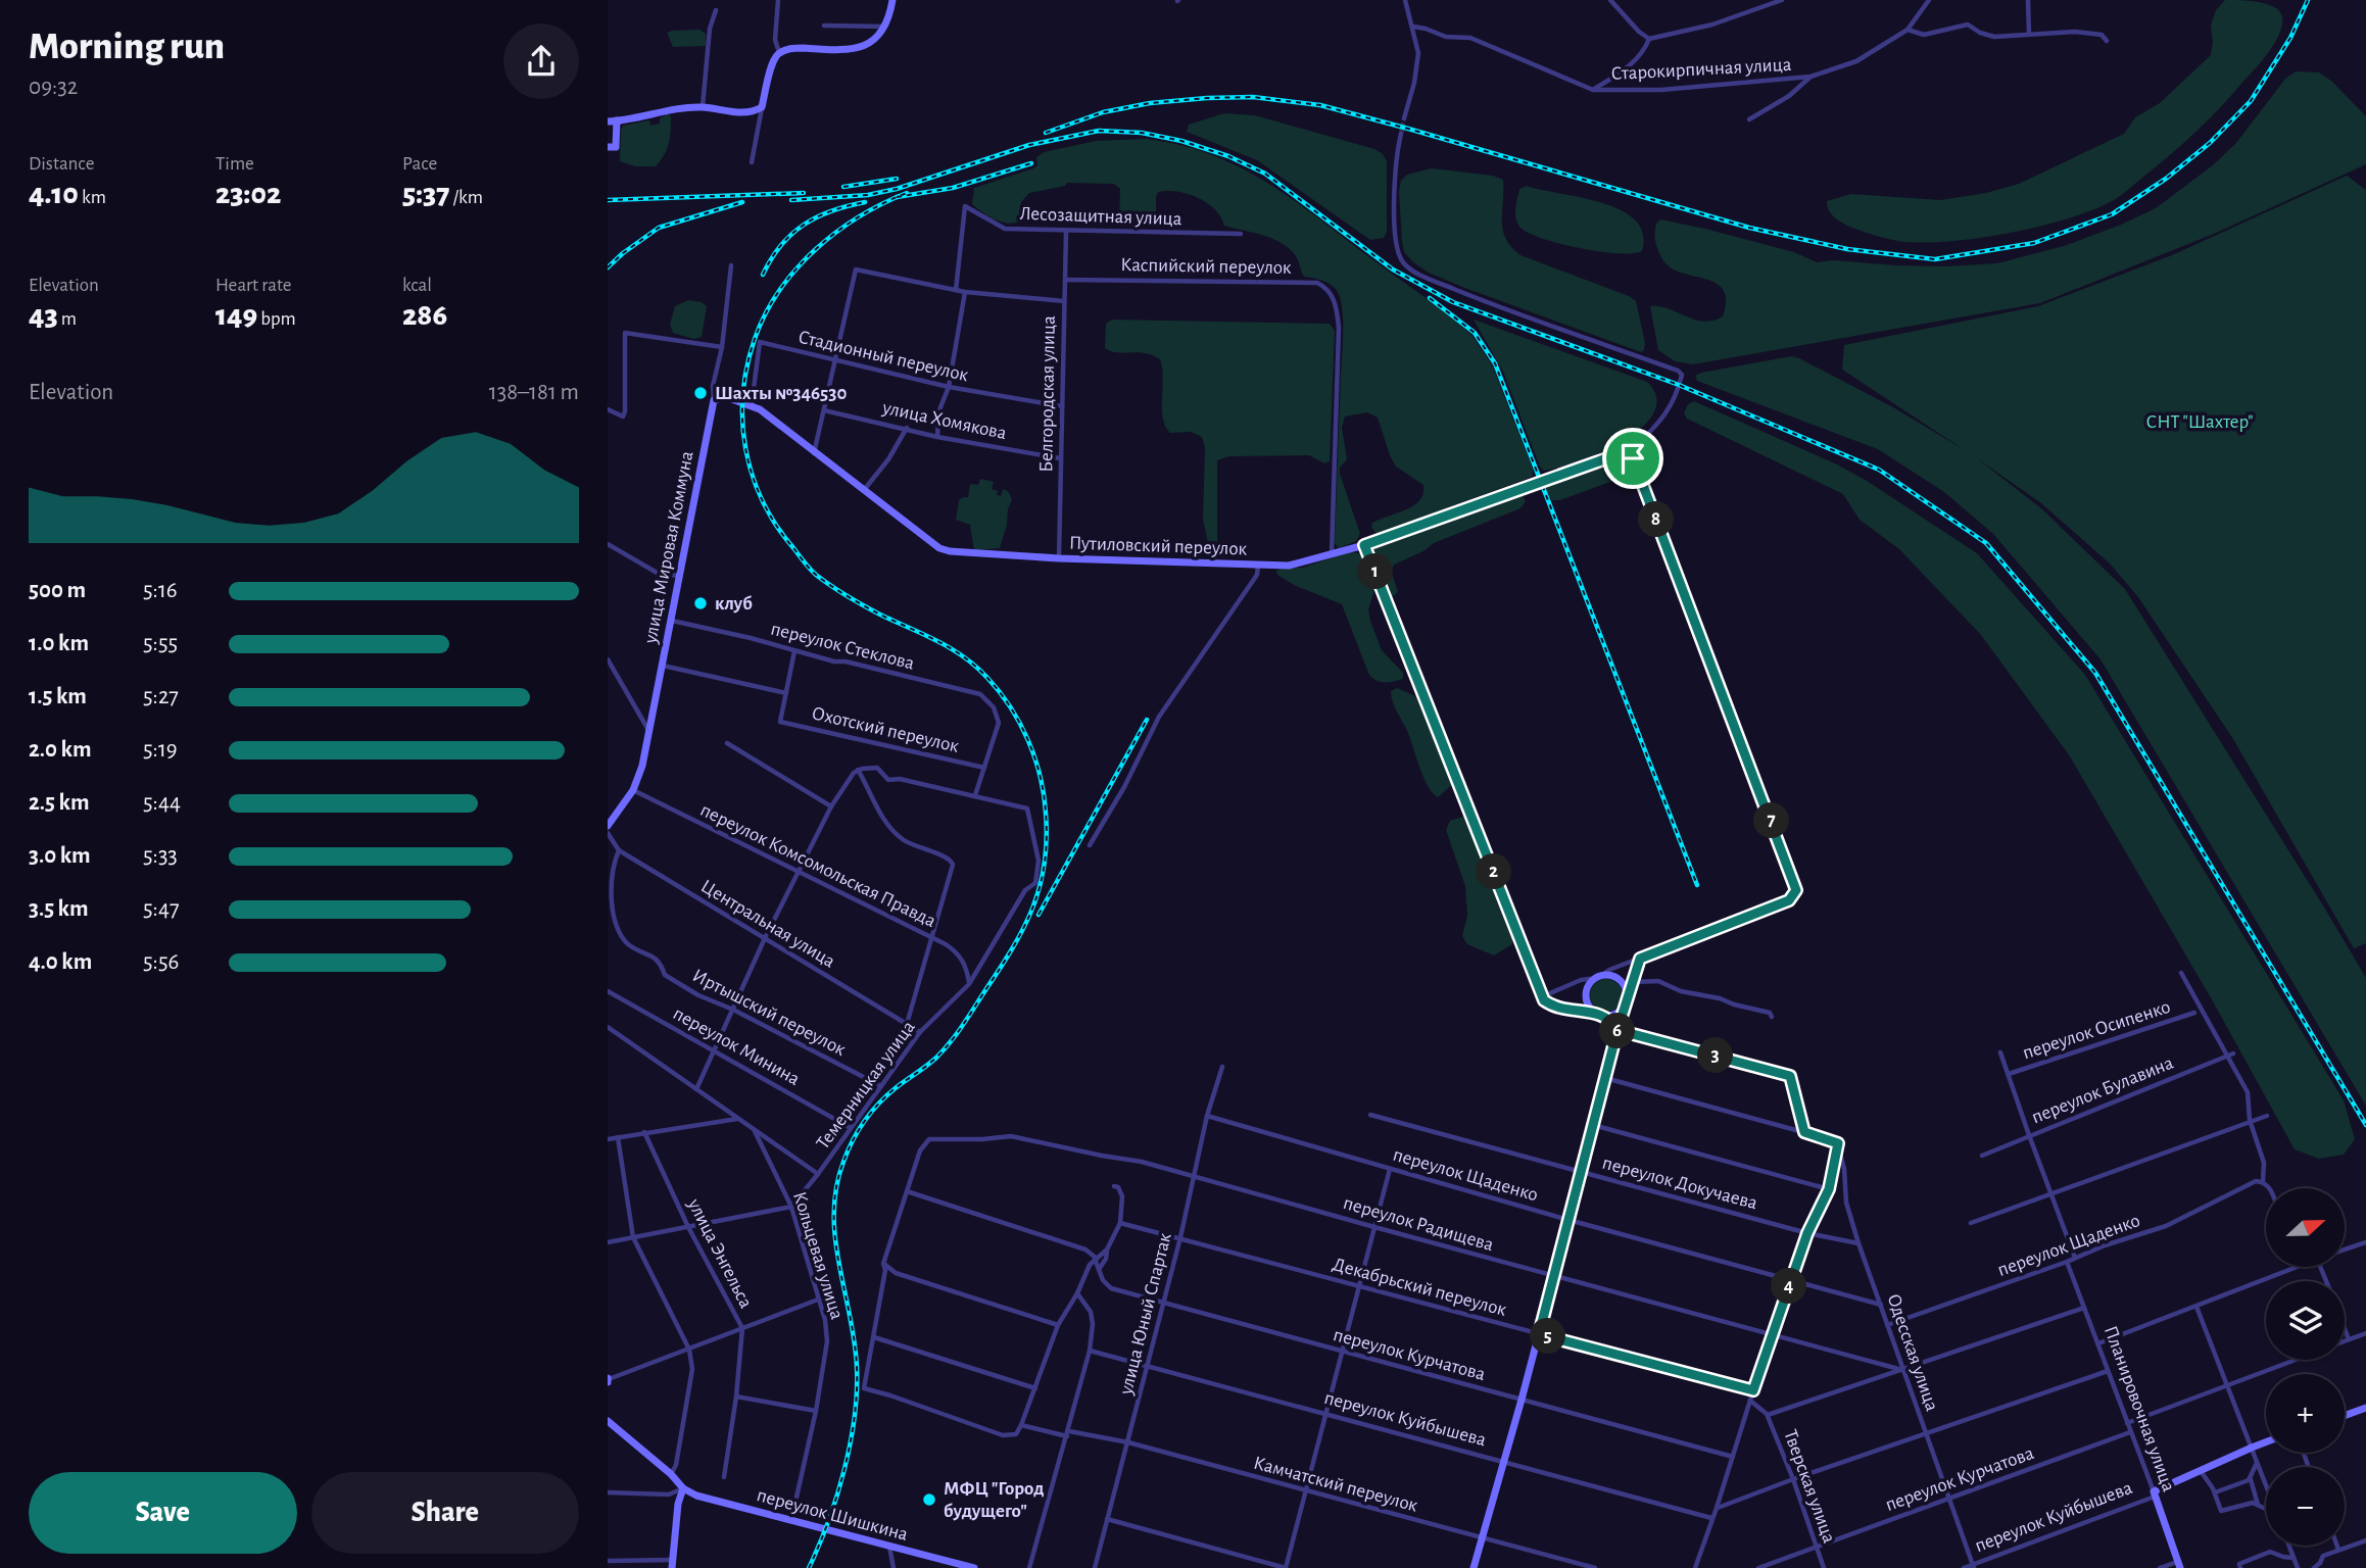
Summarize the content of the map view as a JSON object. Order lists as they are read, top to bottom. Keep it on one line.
{"streets":{"main road":["Путиловский переулок","улица Мировая Коммуна","Планировочная улица","переулок Куйбышева","переулок Шишкина"],"street":["Старокирпичная улица","Лесозащитная улица","Каспийский переулок","Стадионный переулок","Белгородская улица","улица Хомякова","переулок Стеклова","Охотский переулок","переулок Комсомольская Правда","Центральная улица","Иртышский переулок","переулок Осипенко","переулок Минина","Темерницкая улица","переулок Булавина","переулок Щаденко","переулок Докучаева","переулок Радищева","улица Энгельса","Кольцевая улица","Декабрьский переулок","улица Юный Спартак","Одесская улица","переулок Курчатова","Камчатский переулок","Тверская улица"]},"crossings":[["Лесозащитная улица","Белгородская улица"],["Каспийский переулок","Белгородская улица"],["Каспийский переулок","Путиловский переулок"],["Стадионный переулок","Белгородская улица"],["Стадионный переулок","Путиловский переулок"],["Белгородская улица","улица Хомякова"],["Белгородская улица","Путиловский переулок"],["улица Мировая Коммуна","переулок Стеклова"],["улица Мировая Коммуна","переулок Комсомольская Правда"],["переулок Стеклова","Охотский переулок"],["переулок Комсомольская Правда","Темерницкая улица"],["Центральная улица","Иртышский переулок"],["Центральная улица","Темерницкая улица"],["Иртышский переулок","Темерницкая улица"],["переулок Минина","Темерницкая улица"],["Темерницкая улица","Кольцевая улица"],["переулок Щаденко","улица Юный Спартак"],["переулок Щаденко","Одесская улица"],["переулок Щаденко","Планировочная улица"],["переулок Докучаева","Одесская улица"],["переулок Радищева","улица Юный Спартак"],["переулок Радищева","Одесская улица"],["Кольцевая улица","переулок Шишкина"],["Декабрьский переулок","улица Юный Спартак"],["улица Юный Спартак","переулок Курчатова"],["улица Юный Спартак","переулок Куйбышева"],["улица Юный Спартак","Камчатский переулок"],["Одесская улица","переулок Курчатова"],["Одесская улица","переулок Куйбышева"],["переулок Курчатова","Планировочная улица"],["переулок Курчатова","Тверская улица"],["Планировочная улица","переулок Куйбышева"]],"parks":["СНТ \"Шахтер\""],"places":["Шахты №346530","клуб","МФЦ \"Город будущего\""],"north":"right","page":{"heading":["Morning run","09:32"],"stats":[["Distance","4.10 km"],["Time","23:02"],["Pace","5:37 /km"],["Elevation","43 m"],["Heart rate","149 bpm"],["kcal","286"]],"chart":["Elevation","138–181 m"],"pins":["8","1","7","2","6","3","4","5"],"list":[{"name":"500 m","note":"5:16"},{"name":"1.0 km","note":"5:55"},{"name":"1.5 km","note":"5:27"},{"name":"2.0 km","note":"5:19"},{"name":"2.5 km","note":"5:44"},{"name":"3.0 km","note":"5:33"},{"name":"3.5 km","note":"5:47"},{"name":"4.0 km","note":"5:56"}],"map_buttons":["+","−"],"buttons":["Save","Share"]}}
